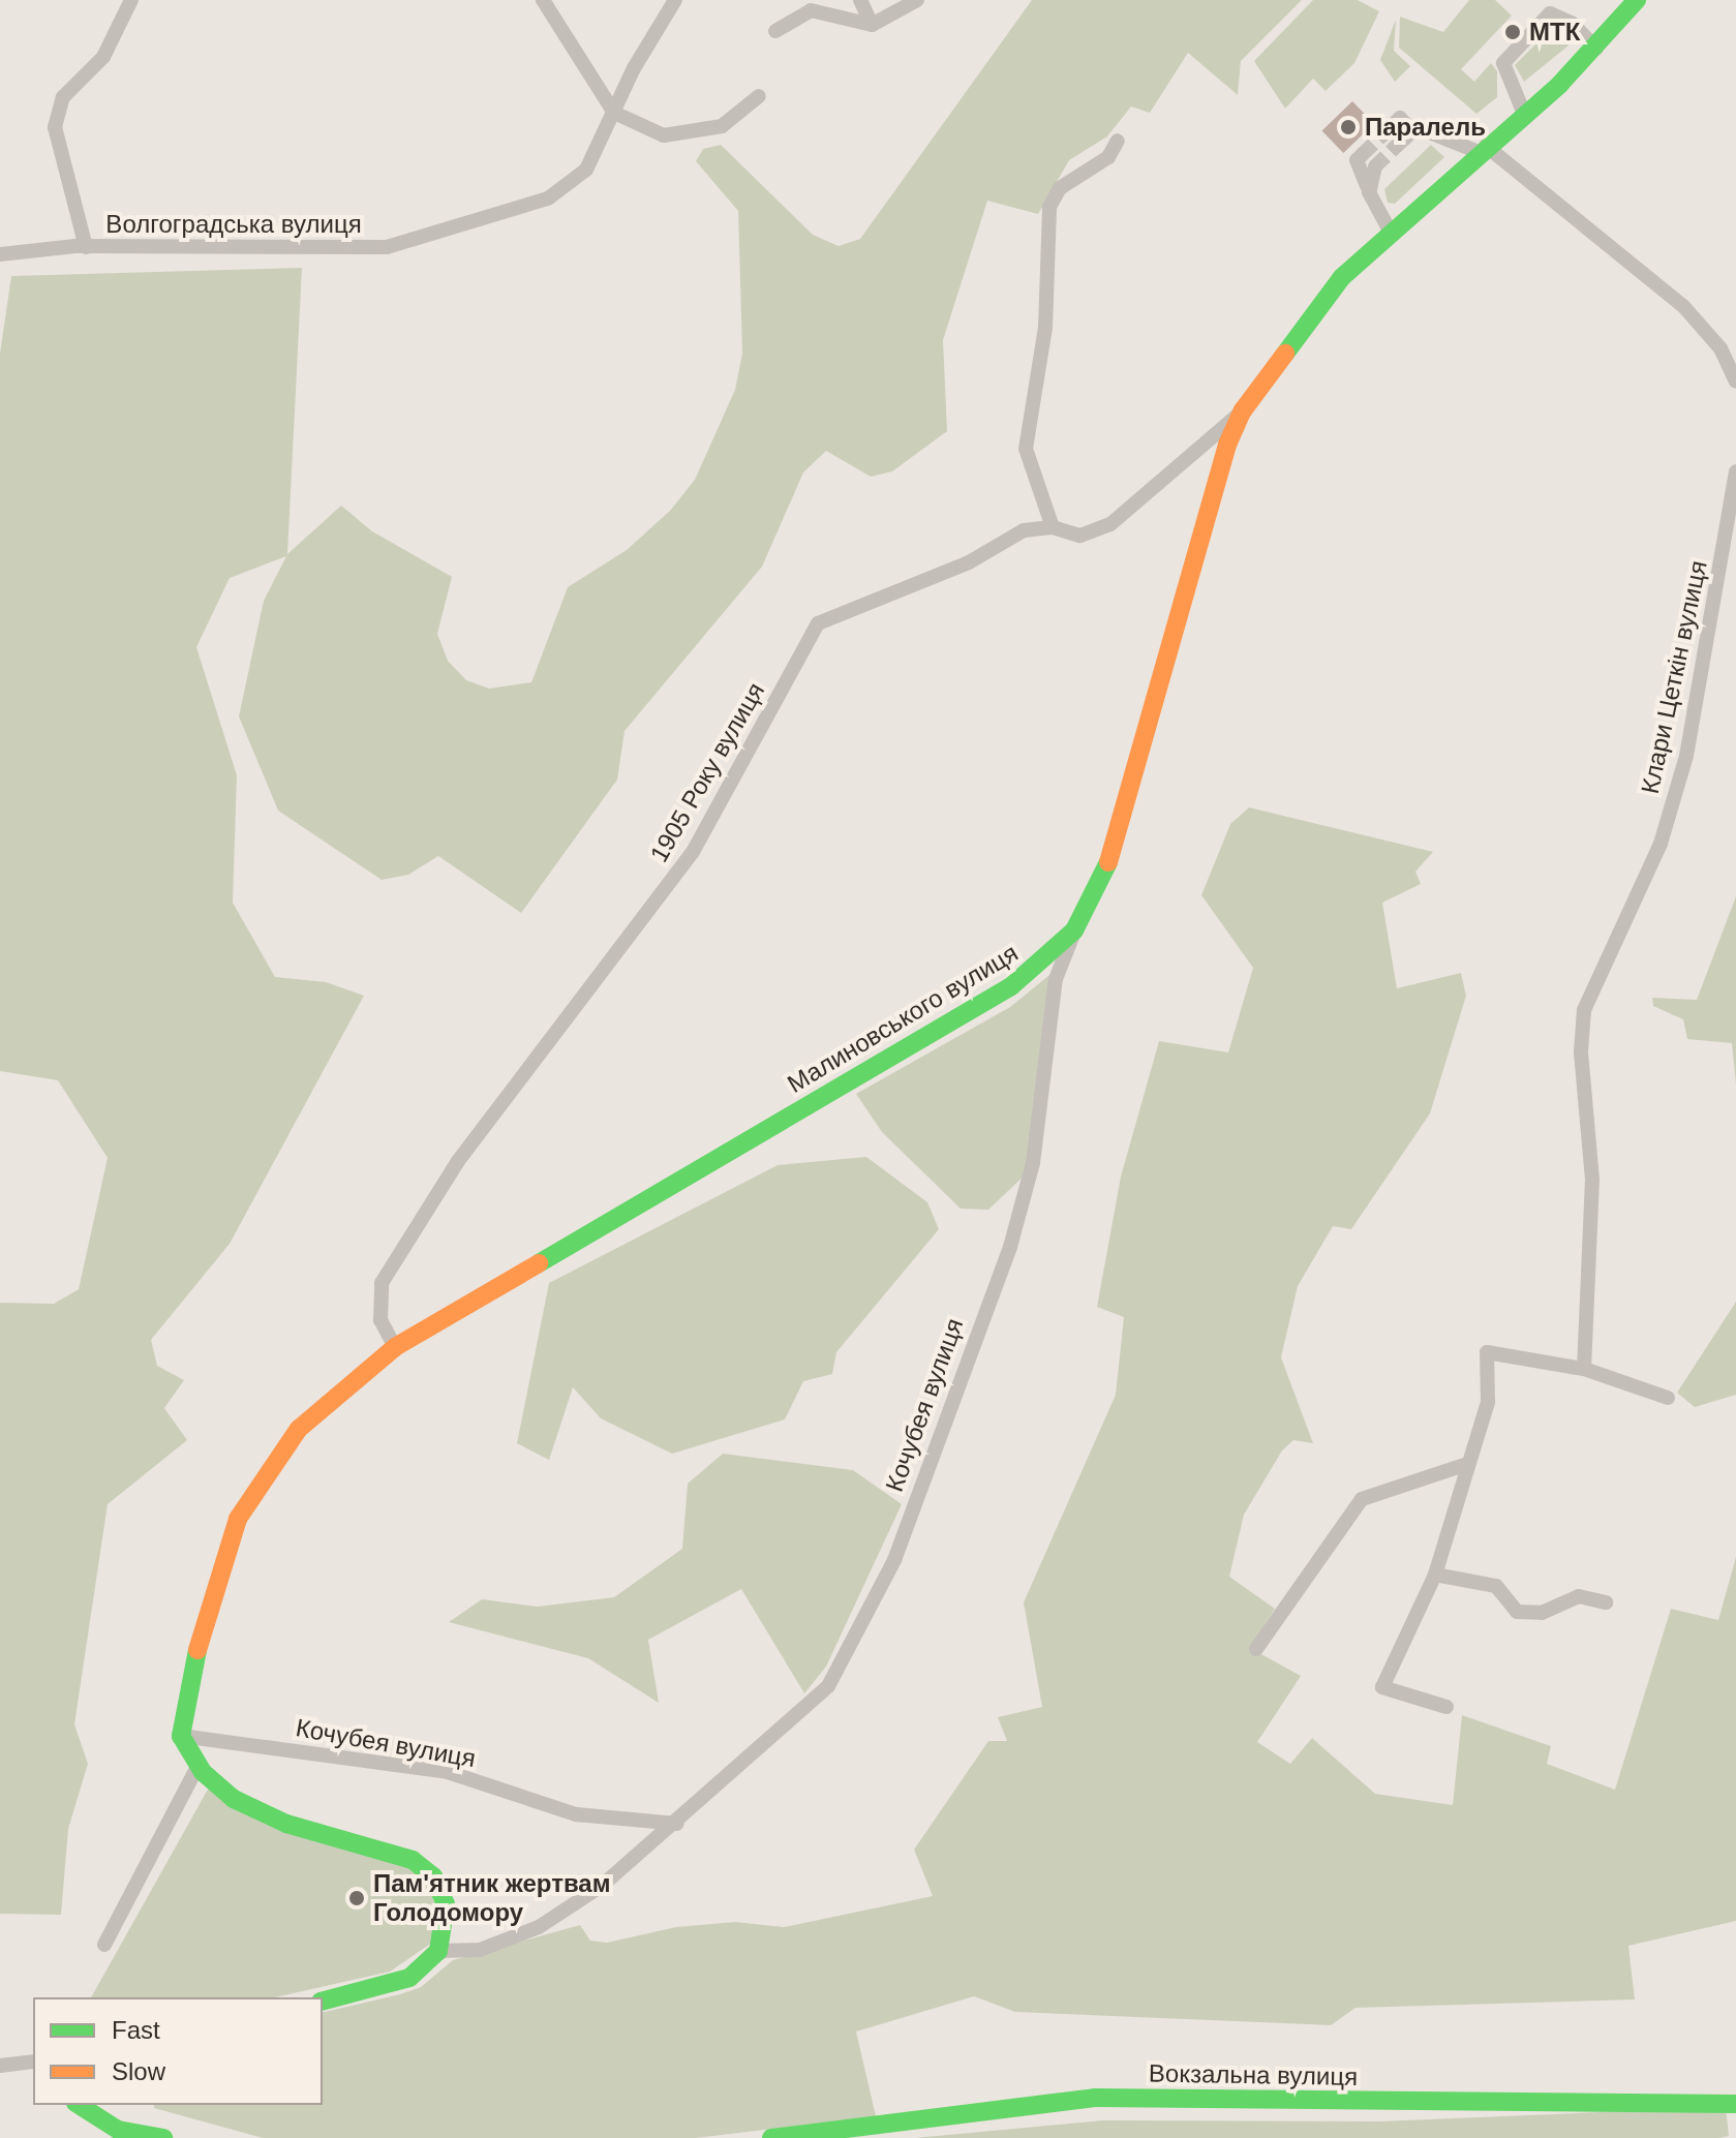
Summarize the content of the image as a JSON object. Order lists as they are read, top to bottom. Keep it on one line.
{"streets":{"main road":["Малиновського вулиця","Вокзальна вулиця"],"street":["Волгоградська вулиця","Клари Цеткін вулиця","1905 Року вулиця","Кочубея вулиця"]},"crossings":[["1905 Року вулиця","Малиновського вулиця"],["Малиновського вулиця","Кочубея вулиця"]],"places":["МТК","Паралель","Пам'ятник жертвам Голодомору"],"legend":["Fast","Slow"]}
